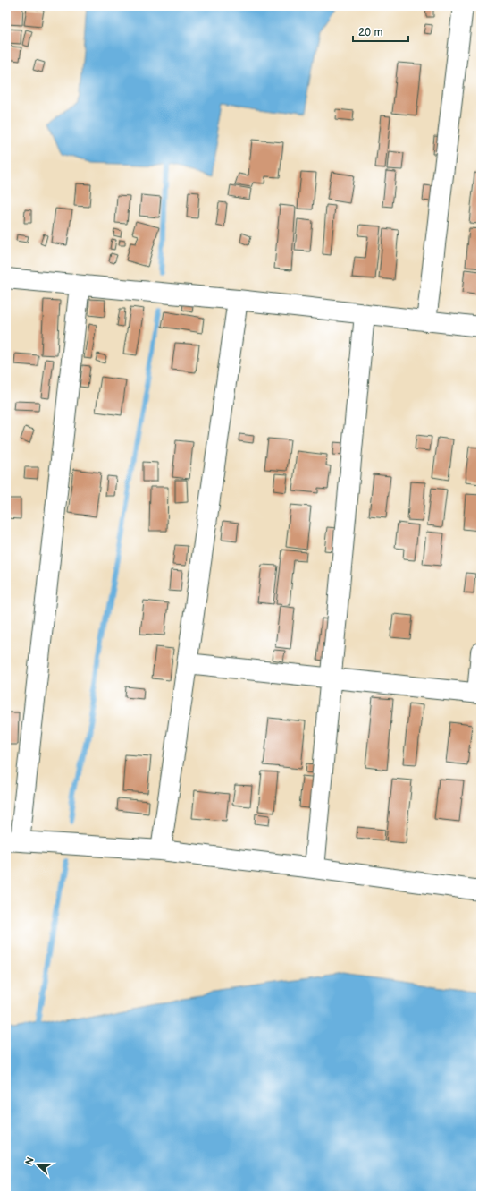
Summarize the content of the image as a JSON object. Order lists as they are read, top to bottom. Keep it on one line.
{"scale_bar":"20 m","north":"left"}
